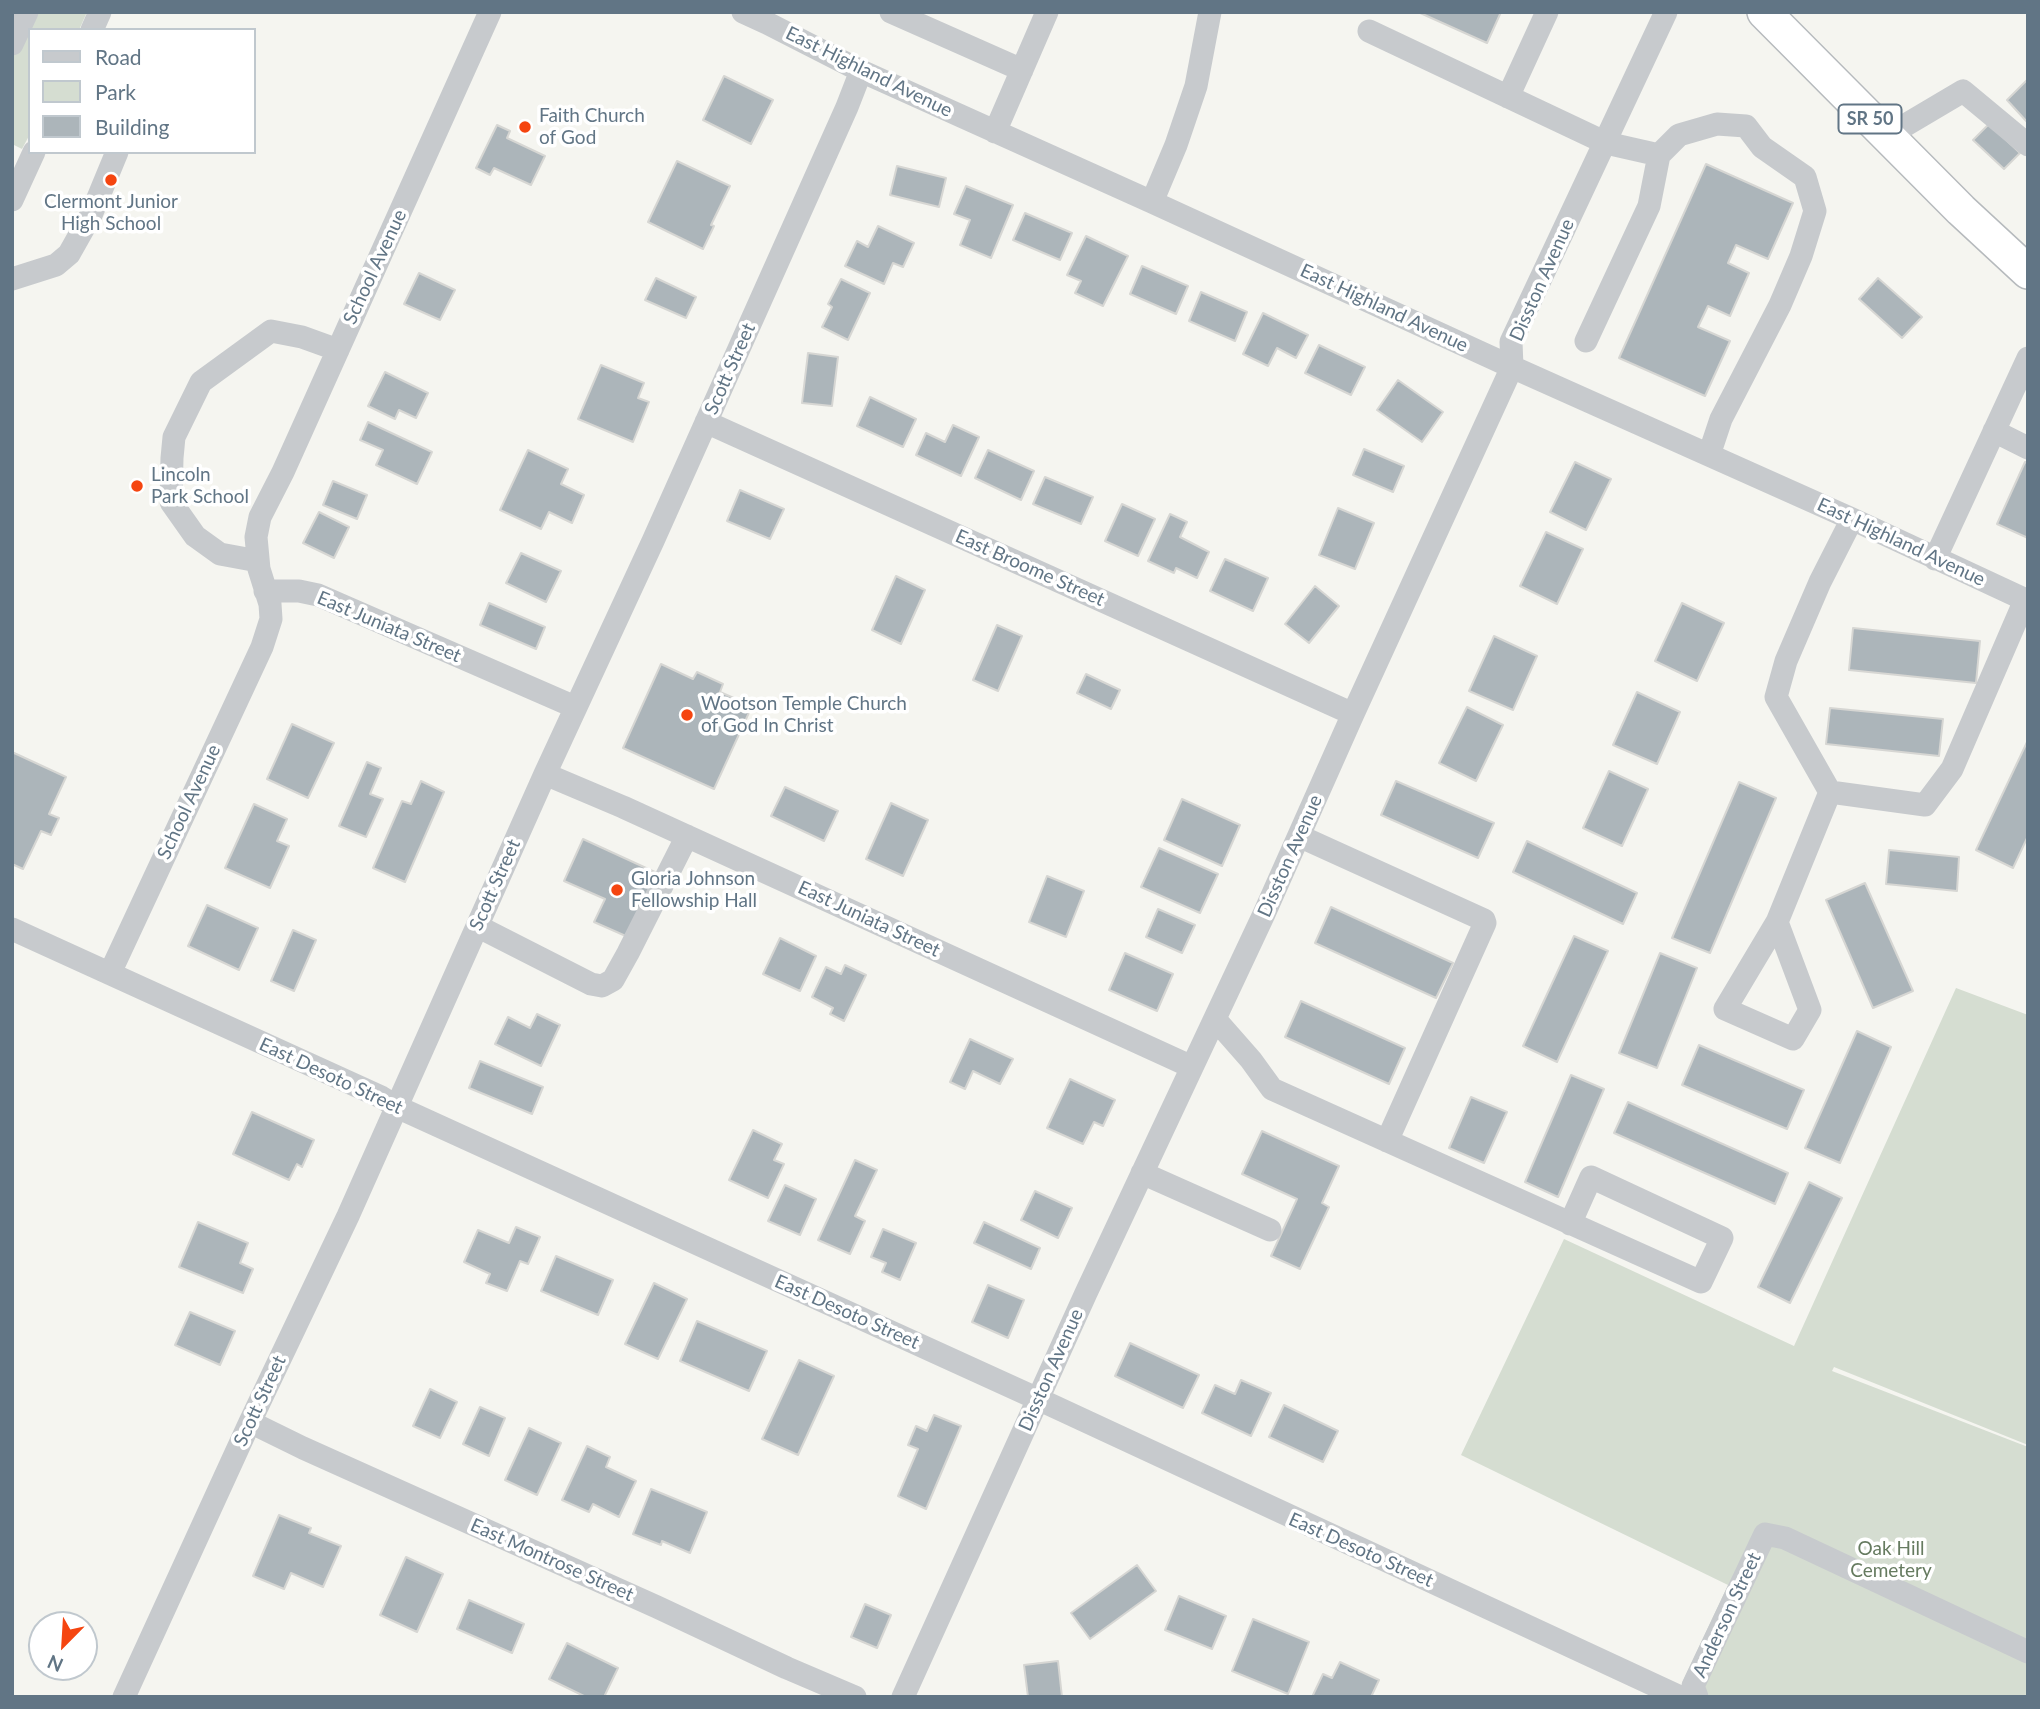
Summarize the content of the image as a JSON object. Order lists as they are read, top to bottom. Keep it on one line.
{"streets":{"highway":["SR 50"],"street":["East Highland Avenue","School Avenue","Disston Avenue","Scott Street","East Broome Street","East Juniata Street","East Desoto Street","East Montrose Street","Anderson Street"]},"crossings":[["East Highland Avenue","Disston Avenue"],["East Highland Avenue","Scott Street"],["School Avenue","East Juniata Street"],["School Avenue","East Desoto Street"],["Disston Avenue","East Broome Street"],["Disston Avenue","East Juniata Street"],["Disston Avenue","East Desoto Street"],["Scott Street","East Broome Street"],["Scott Street","East Juniata Street"],["Scott Street","East Desoto Street"],["Scott Street","East Montrose Street"]],"parks":["Oak Hill Cemetery"],"places":["Faith Church of God","Clermont Junior High School","Lincoln Park School","Wootson Temple Church of God In Christ","Gloria Johnson Fellowship Hall"],"legend":["Road","Park","Building"],"north":"bottom left"}
